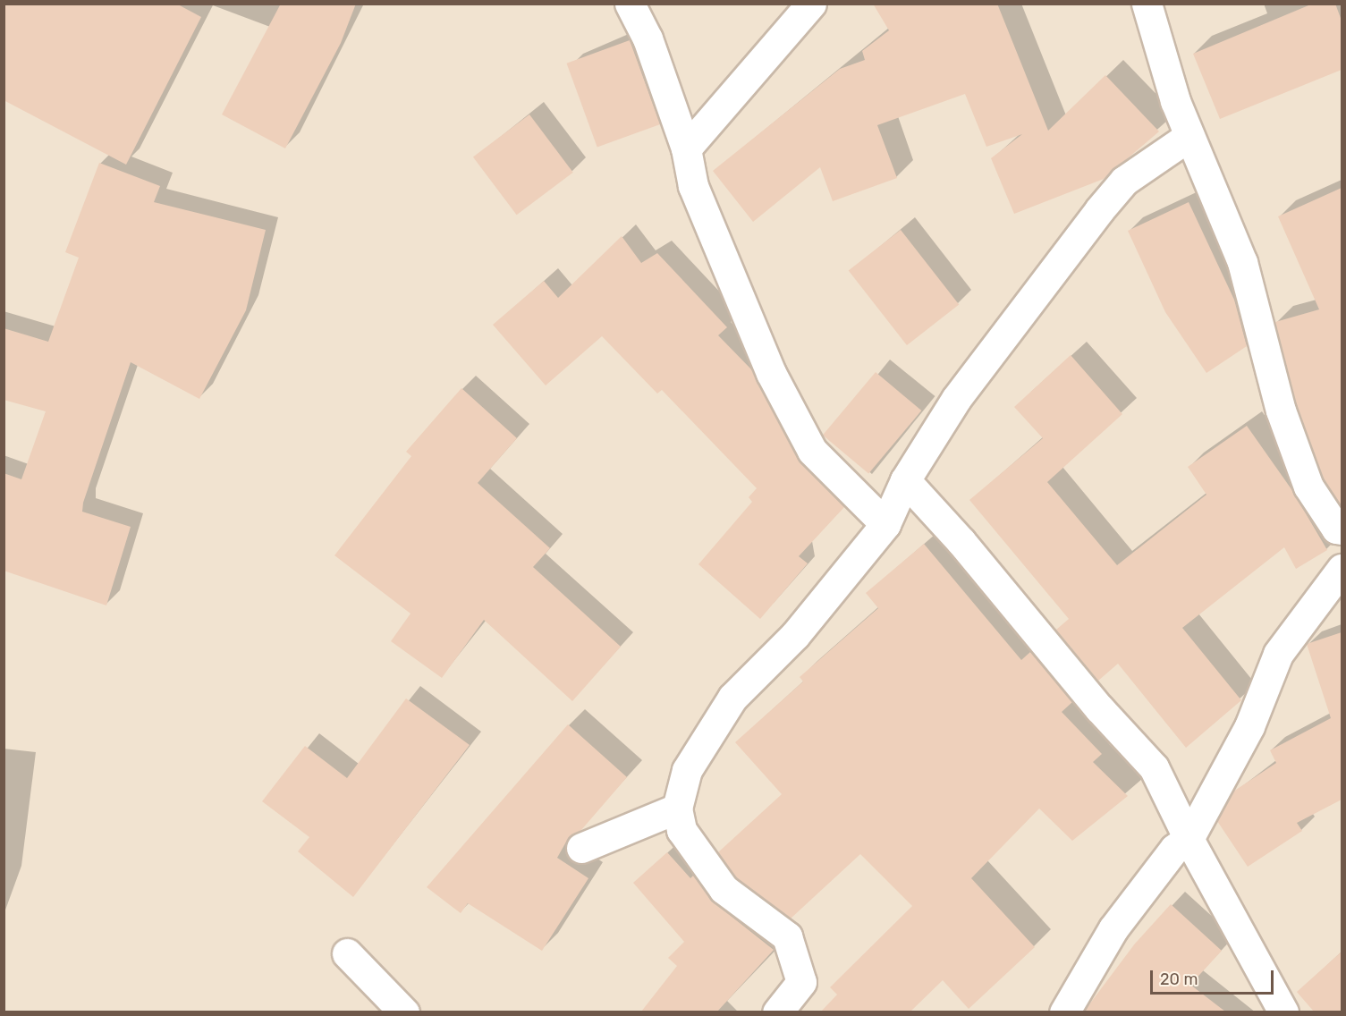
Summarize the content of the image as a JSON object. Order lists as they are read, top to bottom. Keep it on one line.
{"scale_bar":"20 m"}
